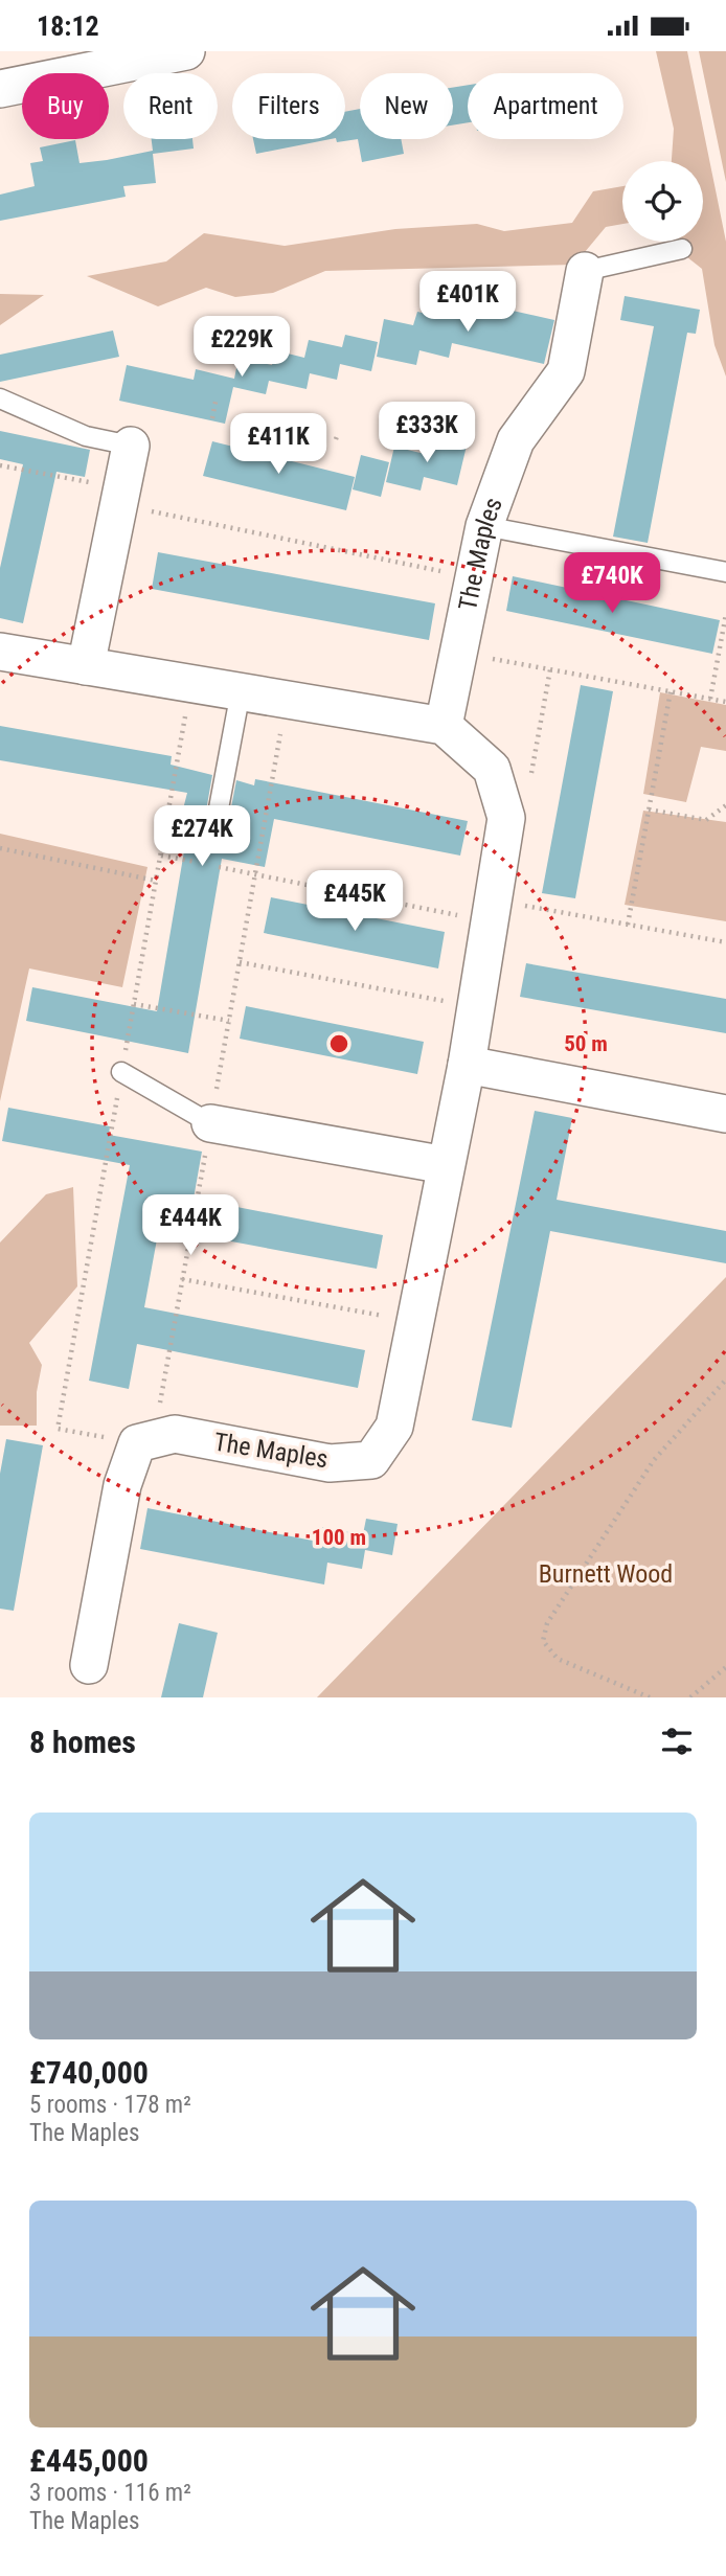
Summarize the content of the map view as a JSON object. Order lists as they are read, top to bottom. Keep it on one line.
{"streets":{"street":["The Maples"]},"parks":["Burnett Wood"],"page":{"status":"18:12","chip":["Buy","Rent","Filters","New","Apartment"],"price":["£401K","£229K","£333K","£411K","£740K","£274K","£445K","£444K"],"heading":"8 homes","list":[{"name":"£740,000","note":"5 rooms · 178 m² · The Maples"},{"name":"£445,000","note":"3 rooms · 116 m² · The Maples"}]},"rings":["50 m","100 m"]}
